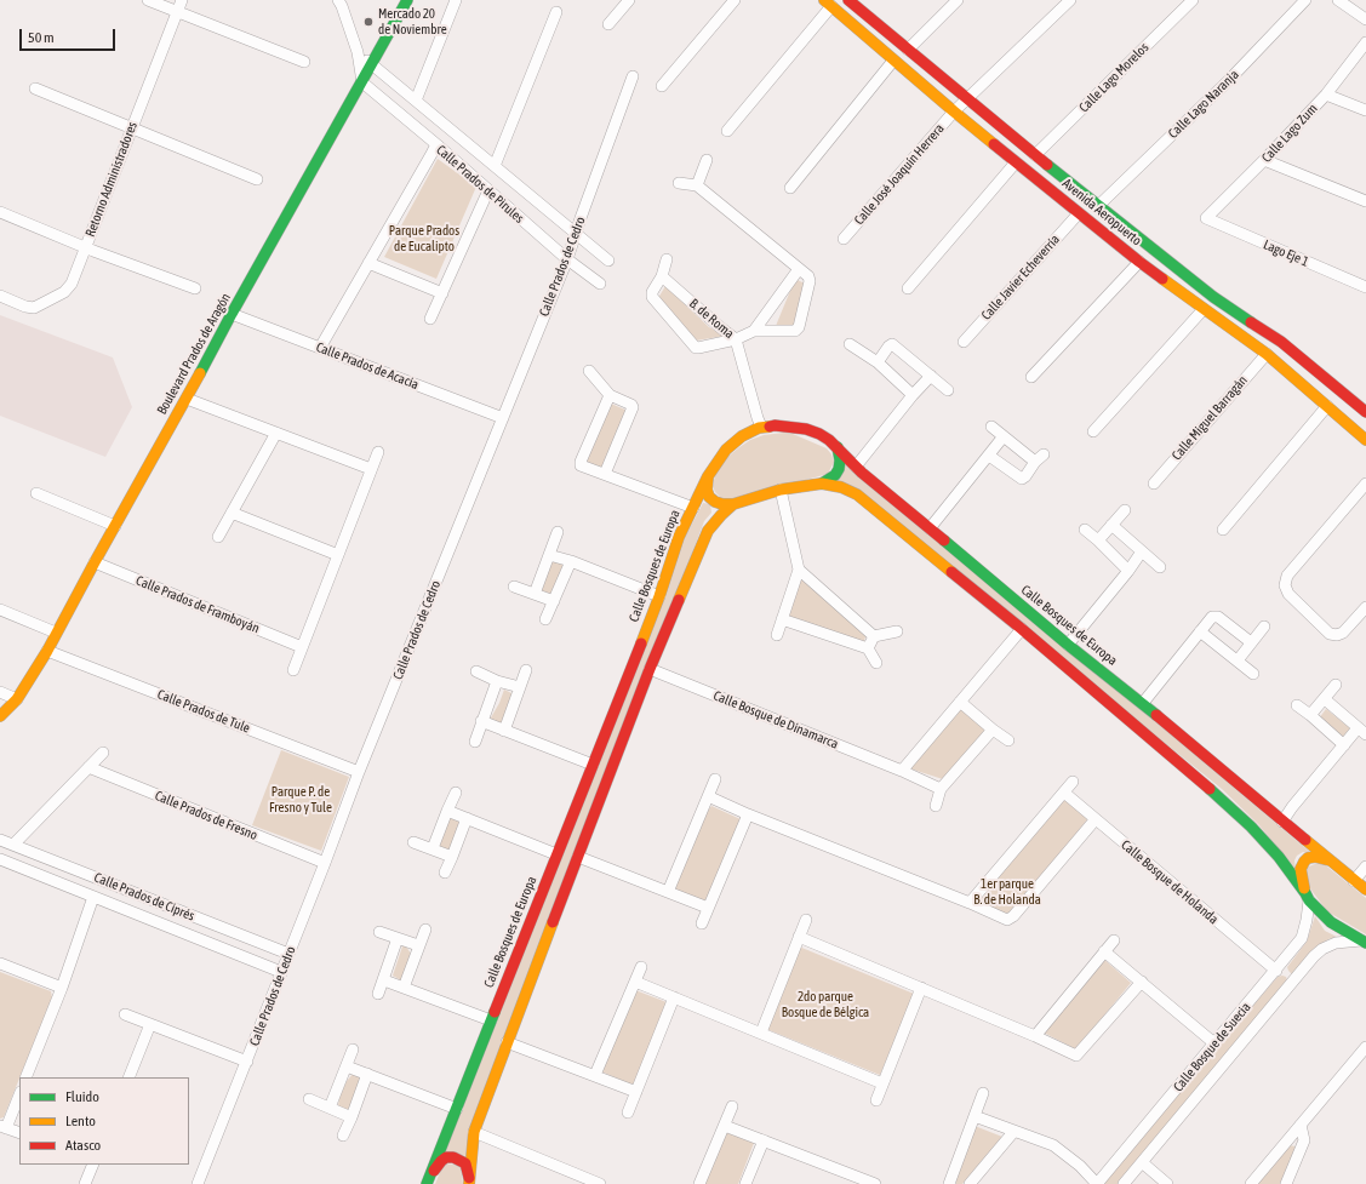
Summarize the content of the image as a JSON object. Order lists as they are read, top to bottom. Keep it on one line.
{"streets":{"street":["Calle Lago Morelos","Calle Lago Naranja","Calle Lago Zum","Calle José Joaquín Herrera","Retorno Administradores","Calle Prados de Pirules","Avenida Aeropuerto","Lago Eje 1","Calle Prados de Cedro","Calle Javier Echeverría","B. de Roma","Boulevard Prados de Aragón","Calle Prados de Acacia","Calle Miguel Barragán","Calle Bosques de Europa","Calle Prados de Framboyán","Calle Prados de Tule","Calle Bosque de Dinamarca","Calle Prados de Fresno","Calle Bosque de Holanda","Calle Prados de Ciprés","Calle Bosque de Suecia"]},"crossings":[["Calle Lago Morelos","Avenida Aeropuerto"],["Calle Lago Naranja","Avenida Aeropuerto"],["Calle Lago Zum","Lago Eje 1"],["Calle José Joaquín Herrera","Avenida Aeropuerto"],["Calle Prados de Pirules","Calle Prados de Cedro"],["Calle Prados de Pirules","Boulevard Prados de Aragón"],["Avenida Aeropuerto","Calle Javier Echeverría"],["Avenida Aeropuerto","Calle Miguel Barragán"],["Calle Prados de Cedro","Calle Prados de Acacia"],["Calle Prados de Cedro","Calle Prados de Tule"],["Calle Prados de Cedro","Calle Prados de Fresno"],["Calle Prados de Cedro","Calle Prados de Ciprés"],["B. de Roma","Calle Bosques de Europa"],["Boulevard Prados de Aragón","Calle Prados de Acacia"],["Boulevard Prados de Aragón","Calle Prados de Framboyán"],["Boulevard Prados de Aragón","Calle Prados de Tule"],["Calle Bosque de Holanda","Calle Bosque de Suecia"]],"parks":["Parque Prados de Eucalipto","Parque P. de Fresno y Tule","1er parque B. de Holanda","2do parque Bosque de Bélgica"],"places":["Mercado 20 de Noviembre"],"legend":["Fluido","Lento","Atasco"],"scale_bar":"50 m"}
